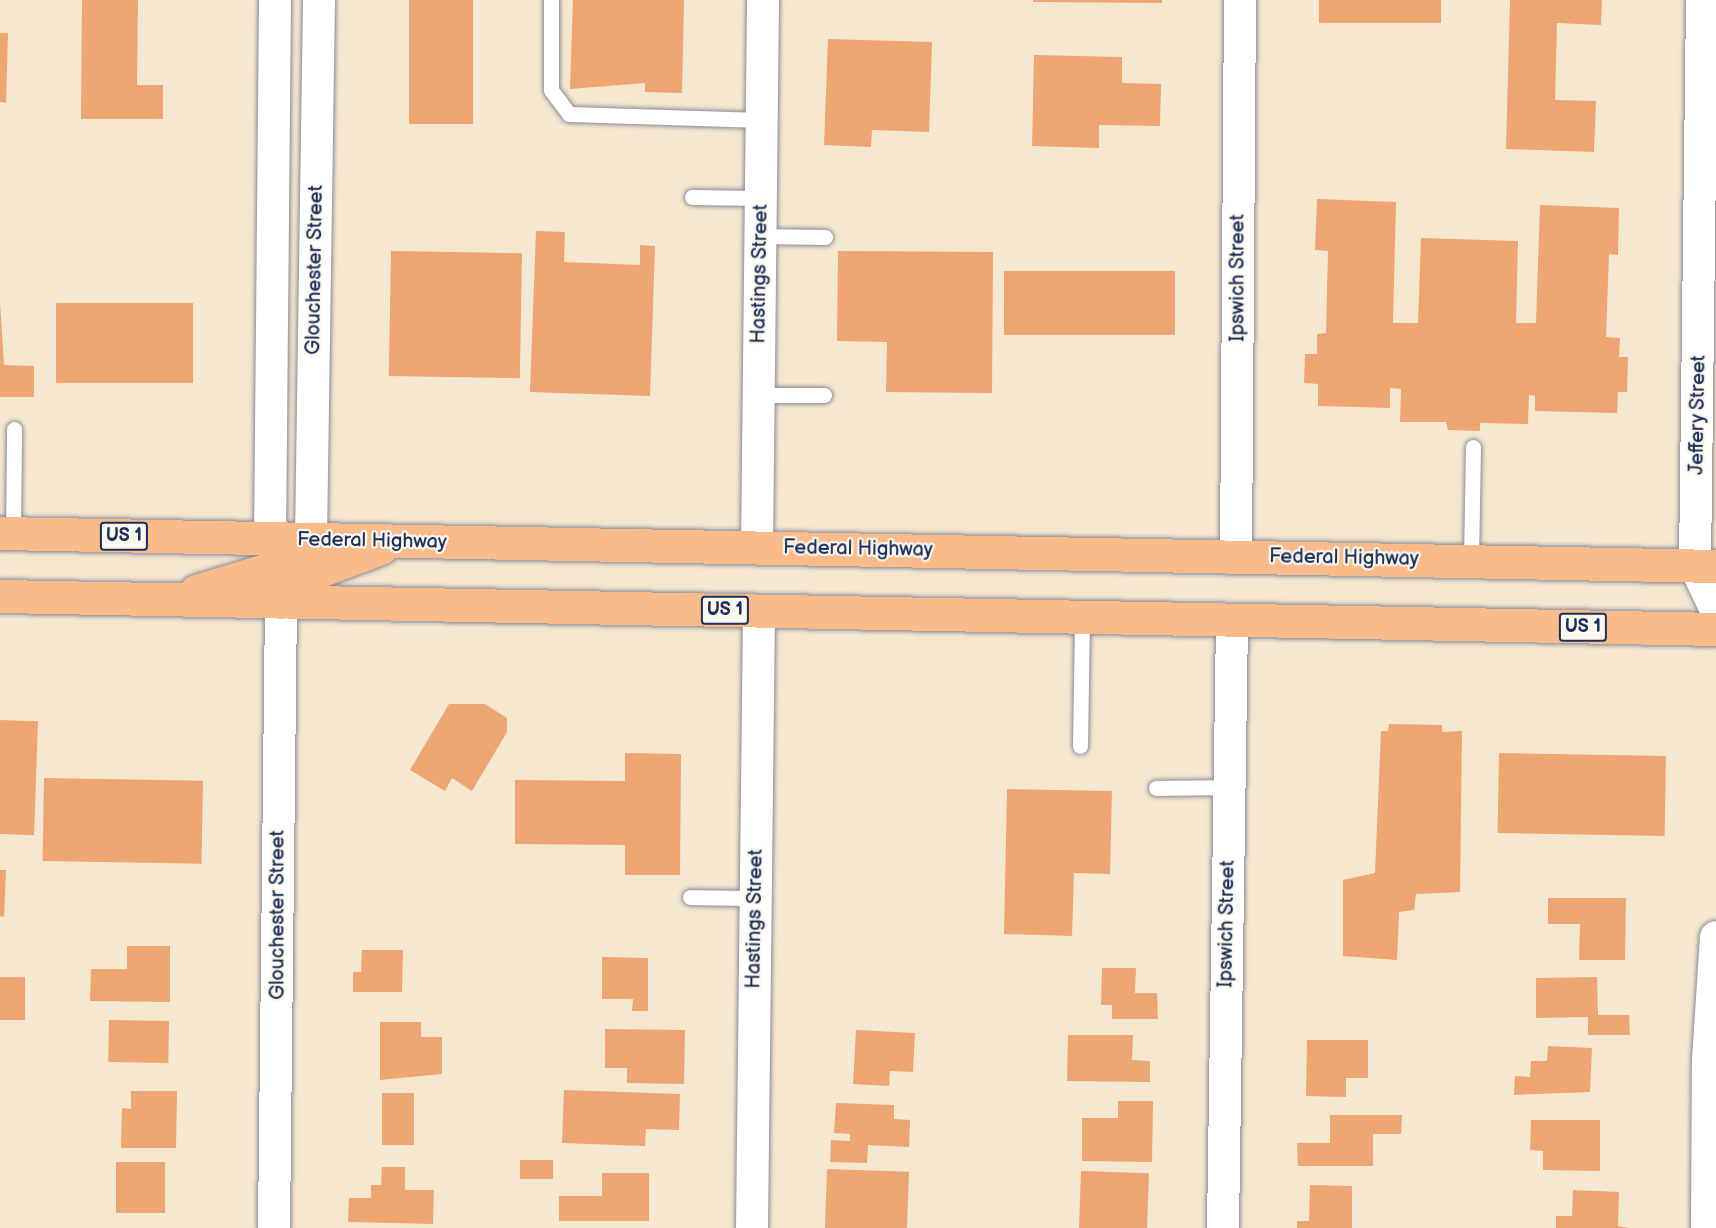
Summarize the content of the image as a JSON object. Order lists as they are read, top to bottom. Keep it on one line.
{"streets":{"main road":["US 1","Federal Highway"],"street":["Glouchester Street","Hastings Street","Ipswich Street","Jeffery Street"]},"crossings":[["Glouchester Street","US 1"],["Glouchester Street","Federal Highway"],["Hastings Street","US 1"],["Hastings Street","Federal Highway"],["Ipswich Street","US 1"],["Ipswich Street","Federal Highway"],["Jeffery Street","Federal Highway"]]}
